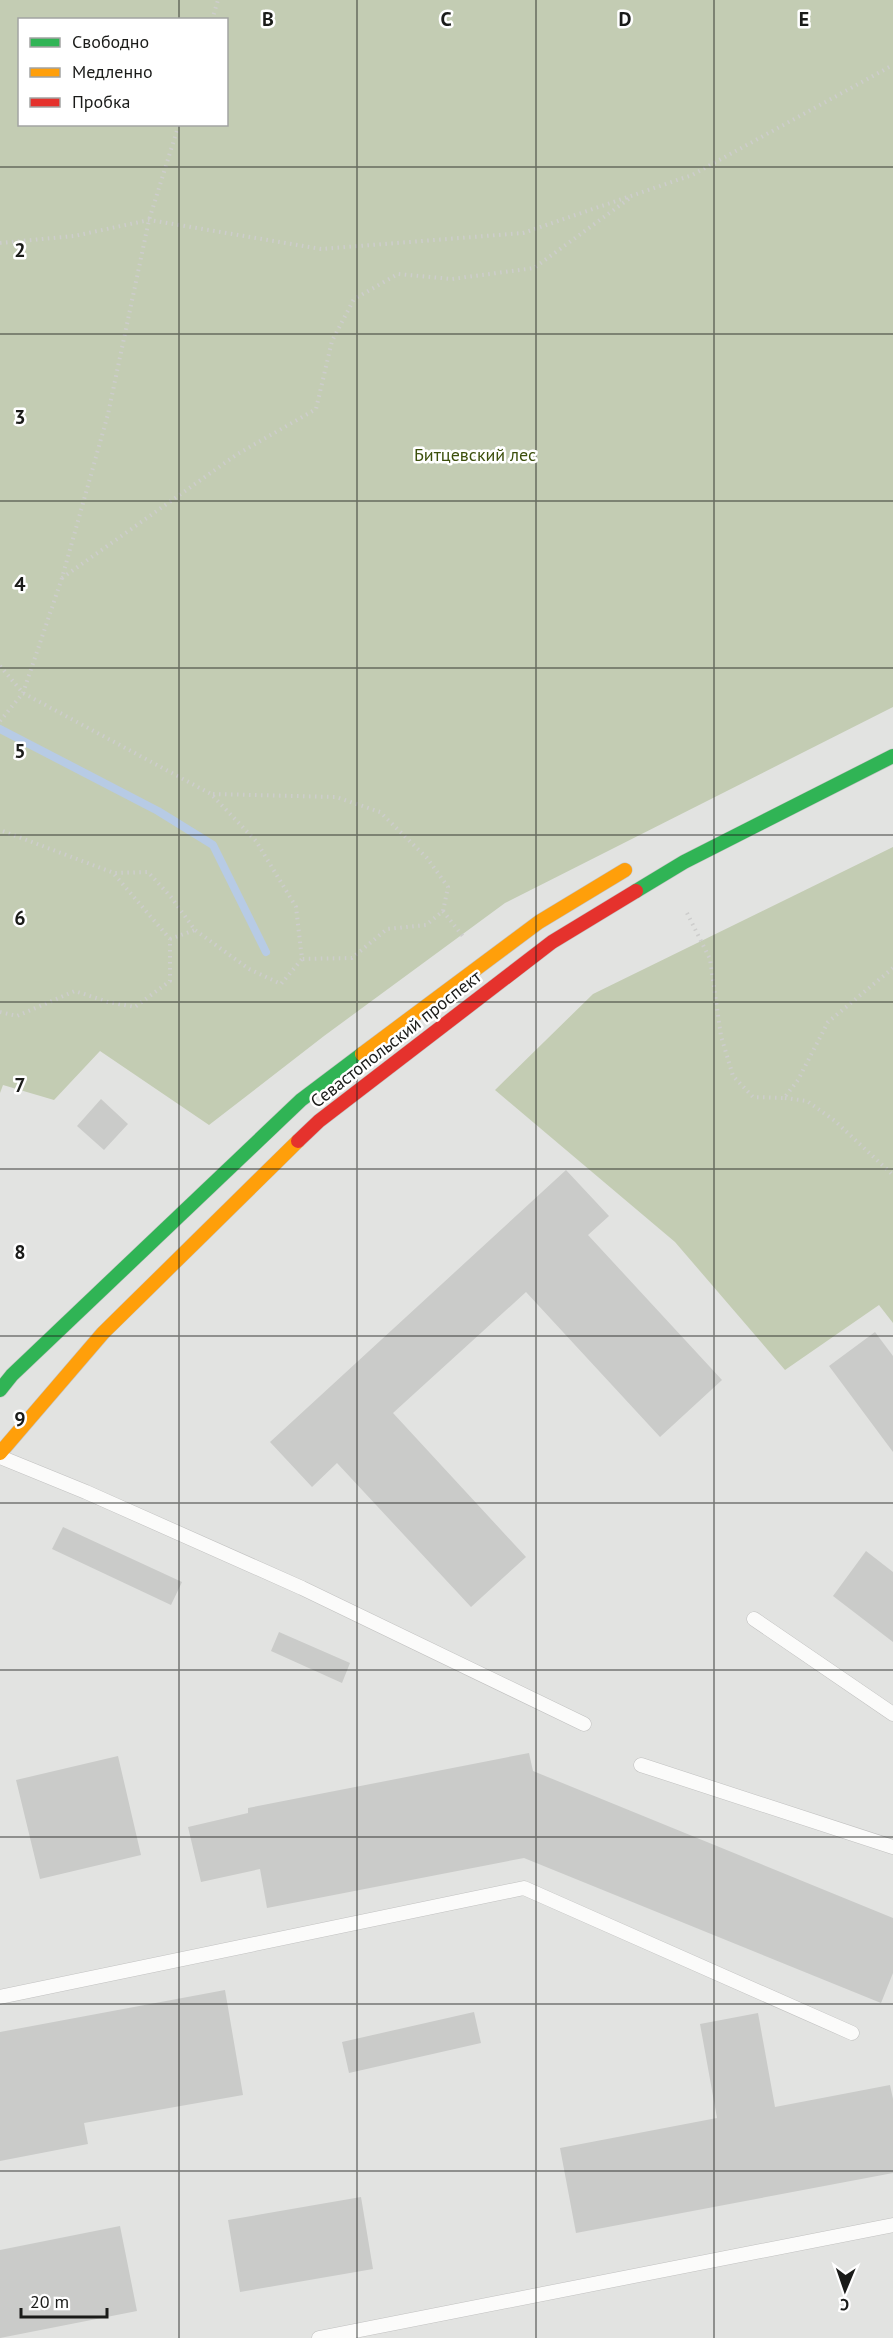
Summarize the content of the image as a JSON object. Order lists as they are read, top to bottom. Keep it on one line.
{"streets":{"main road":["Севастопольский проспект"]},"parks":["Битцевский лес"],"legend":["Свободно","Медленно","Пробка"],"scale_bar":"20 m","north":"bottom","grid":{"columns":["B","C","D","E"],"rows":["2","3","4","5","6","7","8","9"]}}
